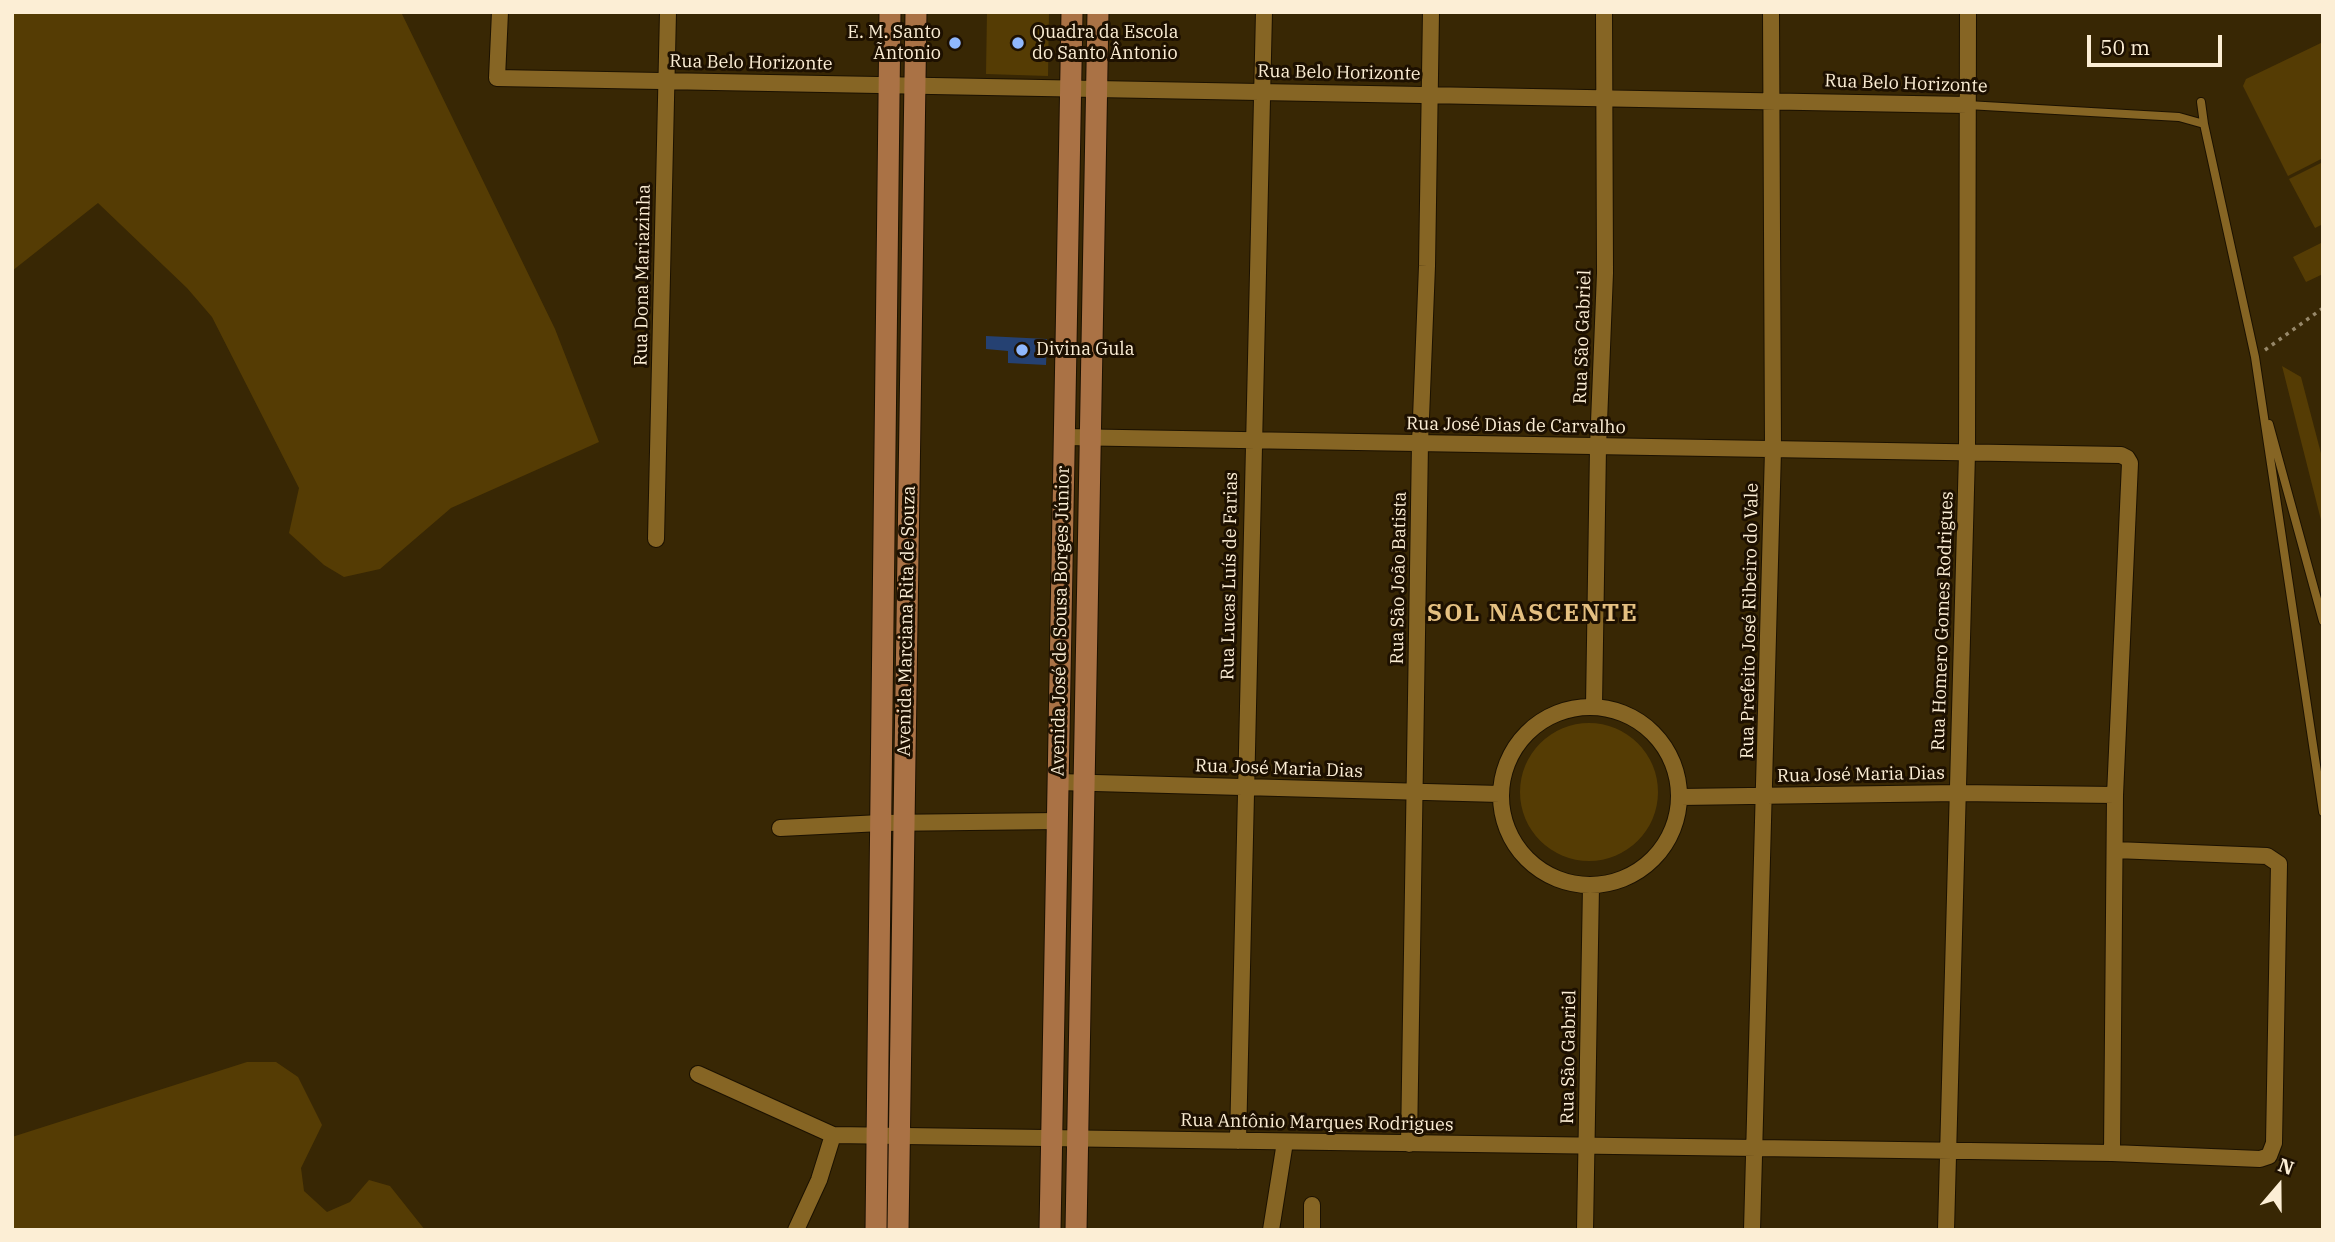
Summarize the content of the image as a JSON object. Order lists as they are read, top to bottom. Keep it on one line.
{"streets":{"street":["Rua Belo Horizonte","Rua Dona Mariazinha","Rua São Gabriel","Rua José Dias de Carvalho","Rua Lucas Luís de Farias","Rua São João Batista","Avenida Marciana Rita de Souza","Avenida José de Sousa Borges Júnior","Rua Prefeito José Ribeiro do Vale","Rua Homero Gomes Rodrigues","Rua José Maria Dias","Rua Antônio Marques Rodrigues"]},"crossings":[["Rua Belo Horizonte","Rua Dona Mariazinha"],["Rua Belo Horizonte","Rua São Gabriel"],["Rua Belo Horizonte","Rua Lucas Luís de Farias"],["Rua Belo Horizonte","Rua São João Batista"],["Rua Belo Horizonte","Avenida Marciana Rita de Souza"],["Rua Belo Horizonte","Avenida José de Sousa Borges Júnior"],["Rua Belo Horizonte","Rua Prefeito José Ribeiro do Vale"],["Rua Belo Horizonte","Rua Homero Gomes Rodrigues"],["Rua São Gabriel","Rua José Dias de Carvalho"],["Rua São Gabriel","Rua José Maria Dias"],["Rua São Gabriel","Rua Antônio Marques Rodrigues"],["Rua José Dias de Carvalho","Rua Lucas Luís de Farias"],["Rua José Dias de Carvalho","Rua São João Batista"],["Rua José Dias de Carvalho","Avenida José de Sousa Borges Júnior"],["Rua José Dias de Carvalho","Rua Prefeito José Ribeiro do Vale"],["Rua José Dias de Carvalho","Rua Homero Gomes Rodrigues"],["Rua José Dias de Carvalho","Rua José Maria Dias"],["Rua José Dias de Carvalho","Rua Antônio Marques Rodrigues"],["Rua Lucas Luís de Farias","Rua José Maria Dias"],["Rua Lucas Luís de Farias","Rua Antônio Marques Rodrigues"],["Rua São João Batista","Rua José Maria Dias"],["Rua São João Batista","Rua Antônio Marques Rodrigues"],["Avenida Marciana Rita de Souza","Rua Antônio Marques Rodrigues"],["Avenida José de Sousa Borges Júnior","Rua José Maria Dias"],["Avenida José de Sousa Borges Júnior","Rua Antônio Marques Rodrigues"],["Rua Prefeito José Ribeiro do Vale","Rua José Maria Dias"],["Rua Prefeito José Ribeiro do Vale","Rua Antônio Marques Rodrigues"],["Rua Homero Gomes Rodrigues","Rua José Maria Dias"],["Rua Homero Gomes Rodrigues","Rua Antônio Marques Rodrigues"]],"districts":["SOL NASCENTE"],"places":["E. M. Santo Ãntonio","Quadra da Escola do Santo Ântonio","Divina Gula"],"scale_bar":"50 m","north":"top"}
